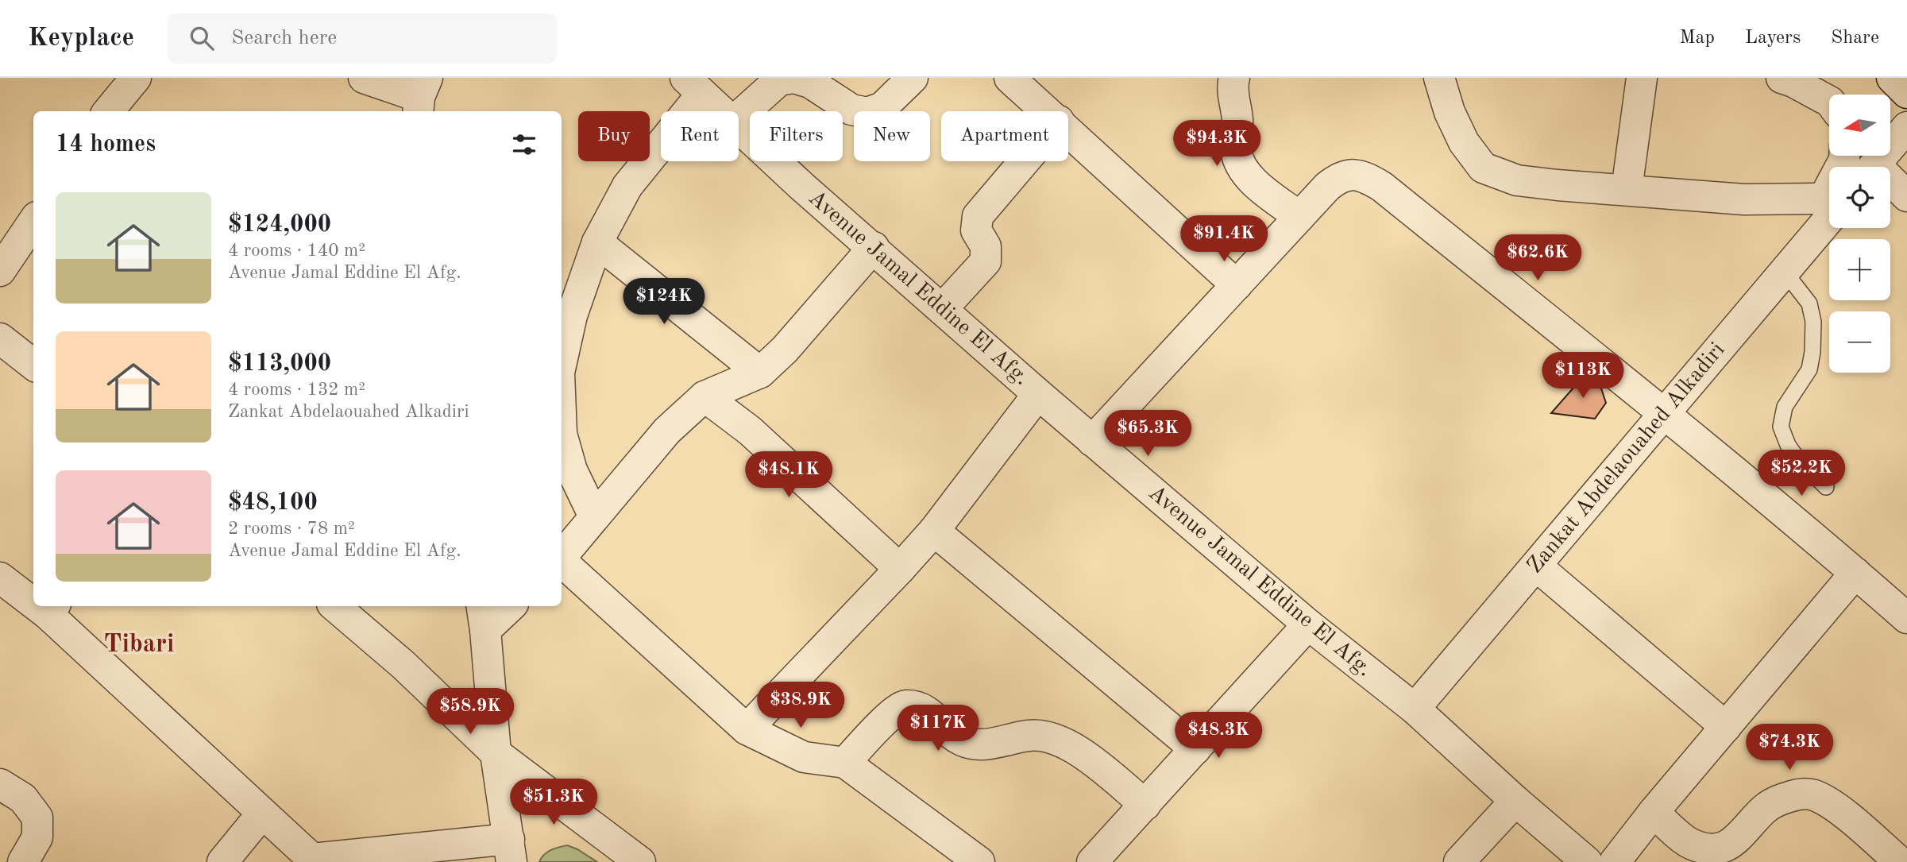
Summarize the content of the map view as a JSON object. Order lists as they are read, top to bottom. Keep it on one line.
{"streets":{"street":["Avenue Jamal Eddine El Afg.","Zankat Abdelaouahed Alkadiri"]},"crossings":[["Avenue Jamal Eddine El Afg.","Zankat Abdelaouahed Alkadiri"]],"districts":["Tibari"],"north":"left","page":{"header":"Keyplace","search":"Search here","nav":["Map","Layers","Share"],"map_buttons":["+","−"],"chip":["Buy","Rent","Filters","New","Apartment"],"heading":"14 homes","price":["$94.3K","$91.4K","$62.6K","$124K","$113K","$65.3K","$52.2K","$48.1K","$38.9K","$58.9K","$117K","$48.3K","$74.3K","$51.3K"],"list":[{"name":"$124,000","note":"4 rooms · 140 m² · Avenue Jamal Eddine El Afg."},{"name":"$113,000","note":"4 rooms · 132 m² · Zankat Abdelaouahed Alkadiri"},{"name":"$48,100","note":"2 rooms · 78 m² · Avenue Jamal Eddine El Afg."}]}}
